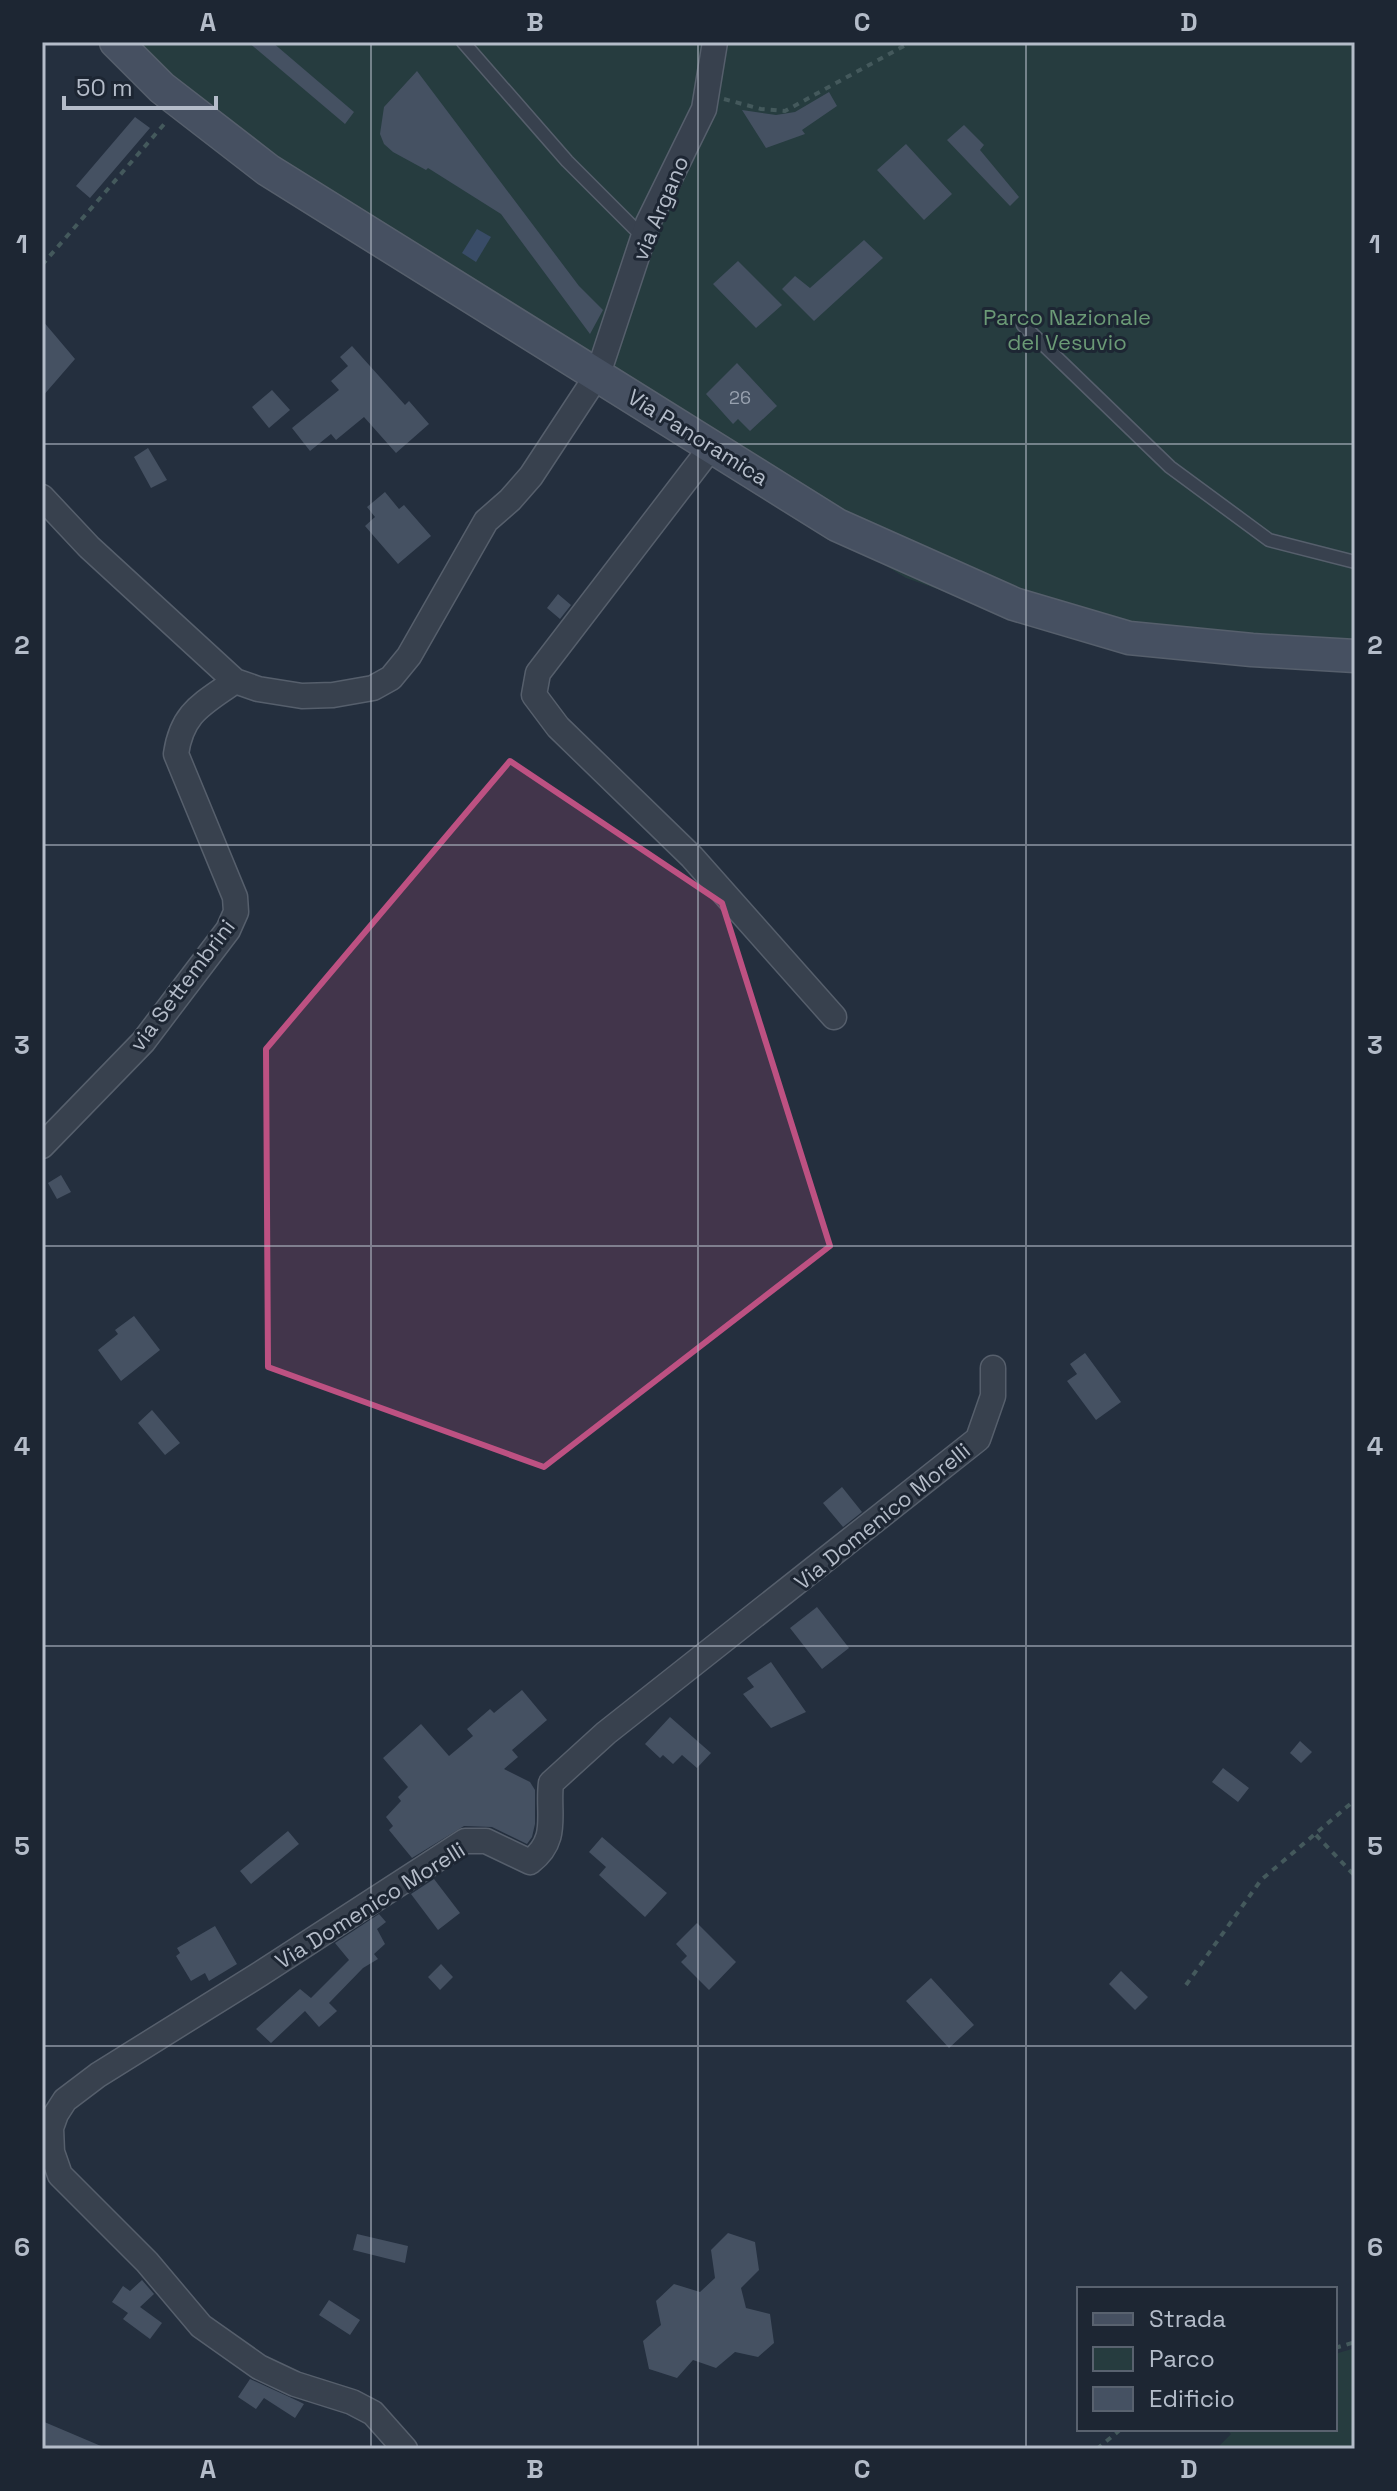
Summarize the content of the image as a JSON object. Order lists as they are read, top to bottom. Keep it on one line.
{"streets":{"street":["via Argano","Via Panoramica","via Settembrini","Via Domenico Morelli"]},"crossings":[["via Argano","Via Panoramica"]],"parks":["Parco Nazionale del Vesuvio"],"house_numbers":["26"],"legend":["Strada","Parco","Edificio"],"scale_bar":"50 m","grid":{"columns":["A","B","C","D"],"rows":["1","2","3","4","5","6"]}}
